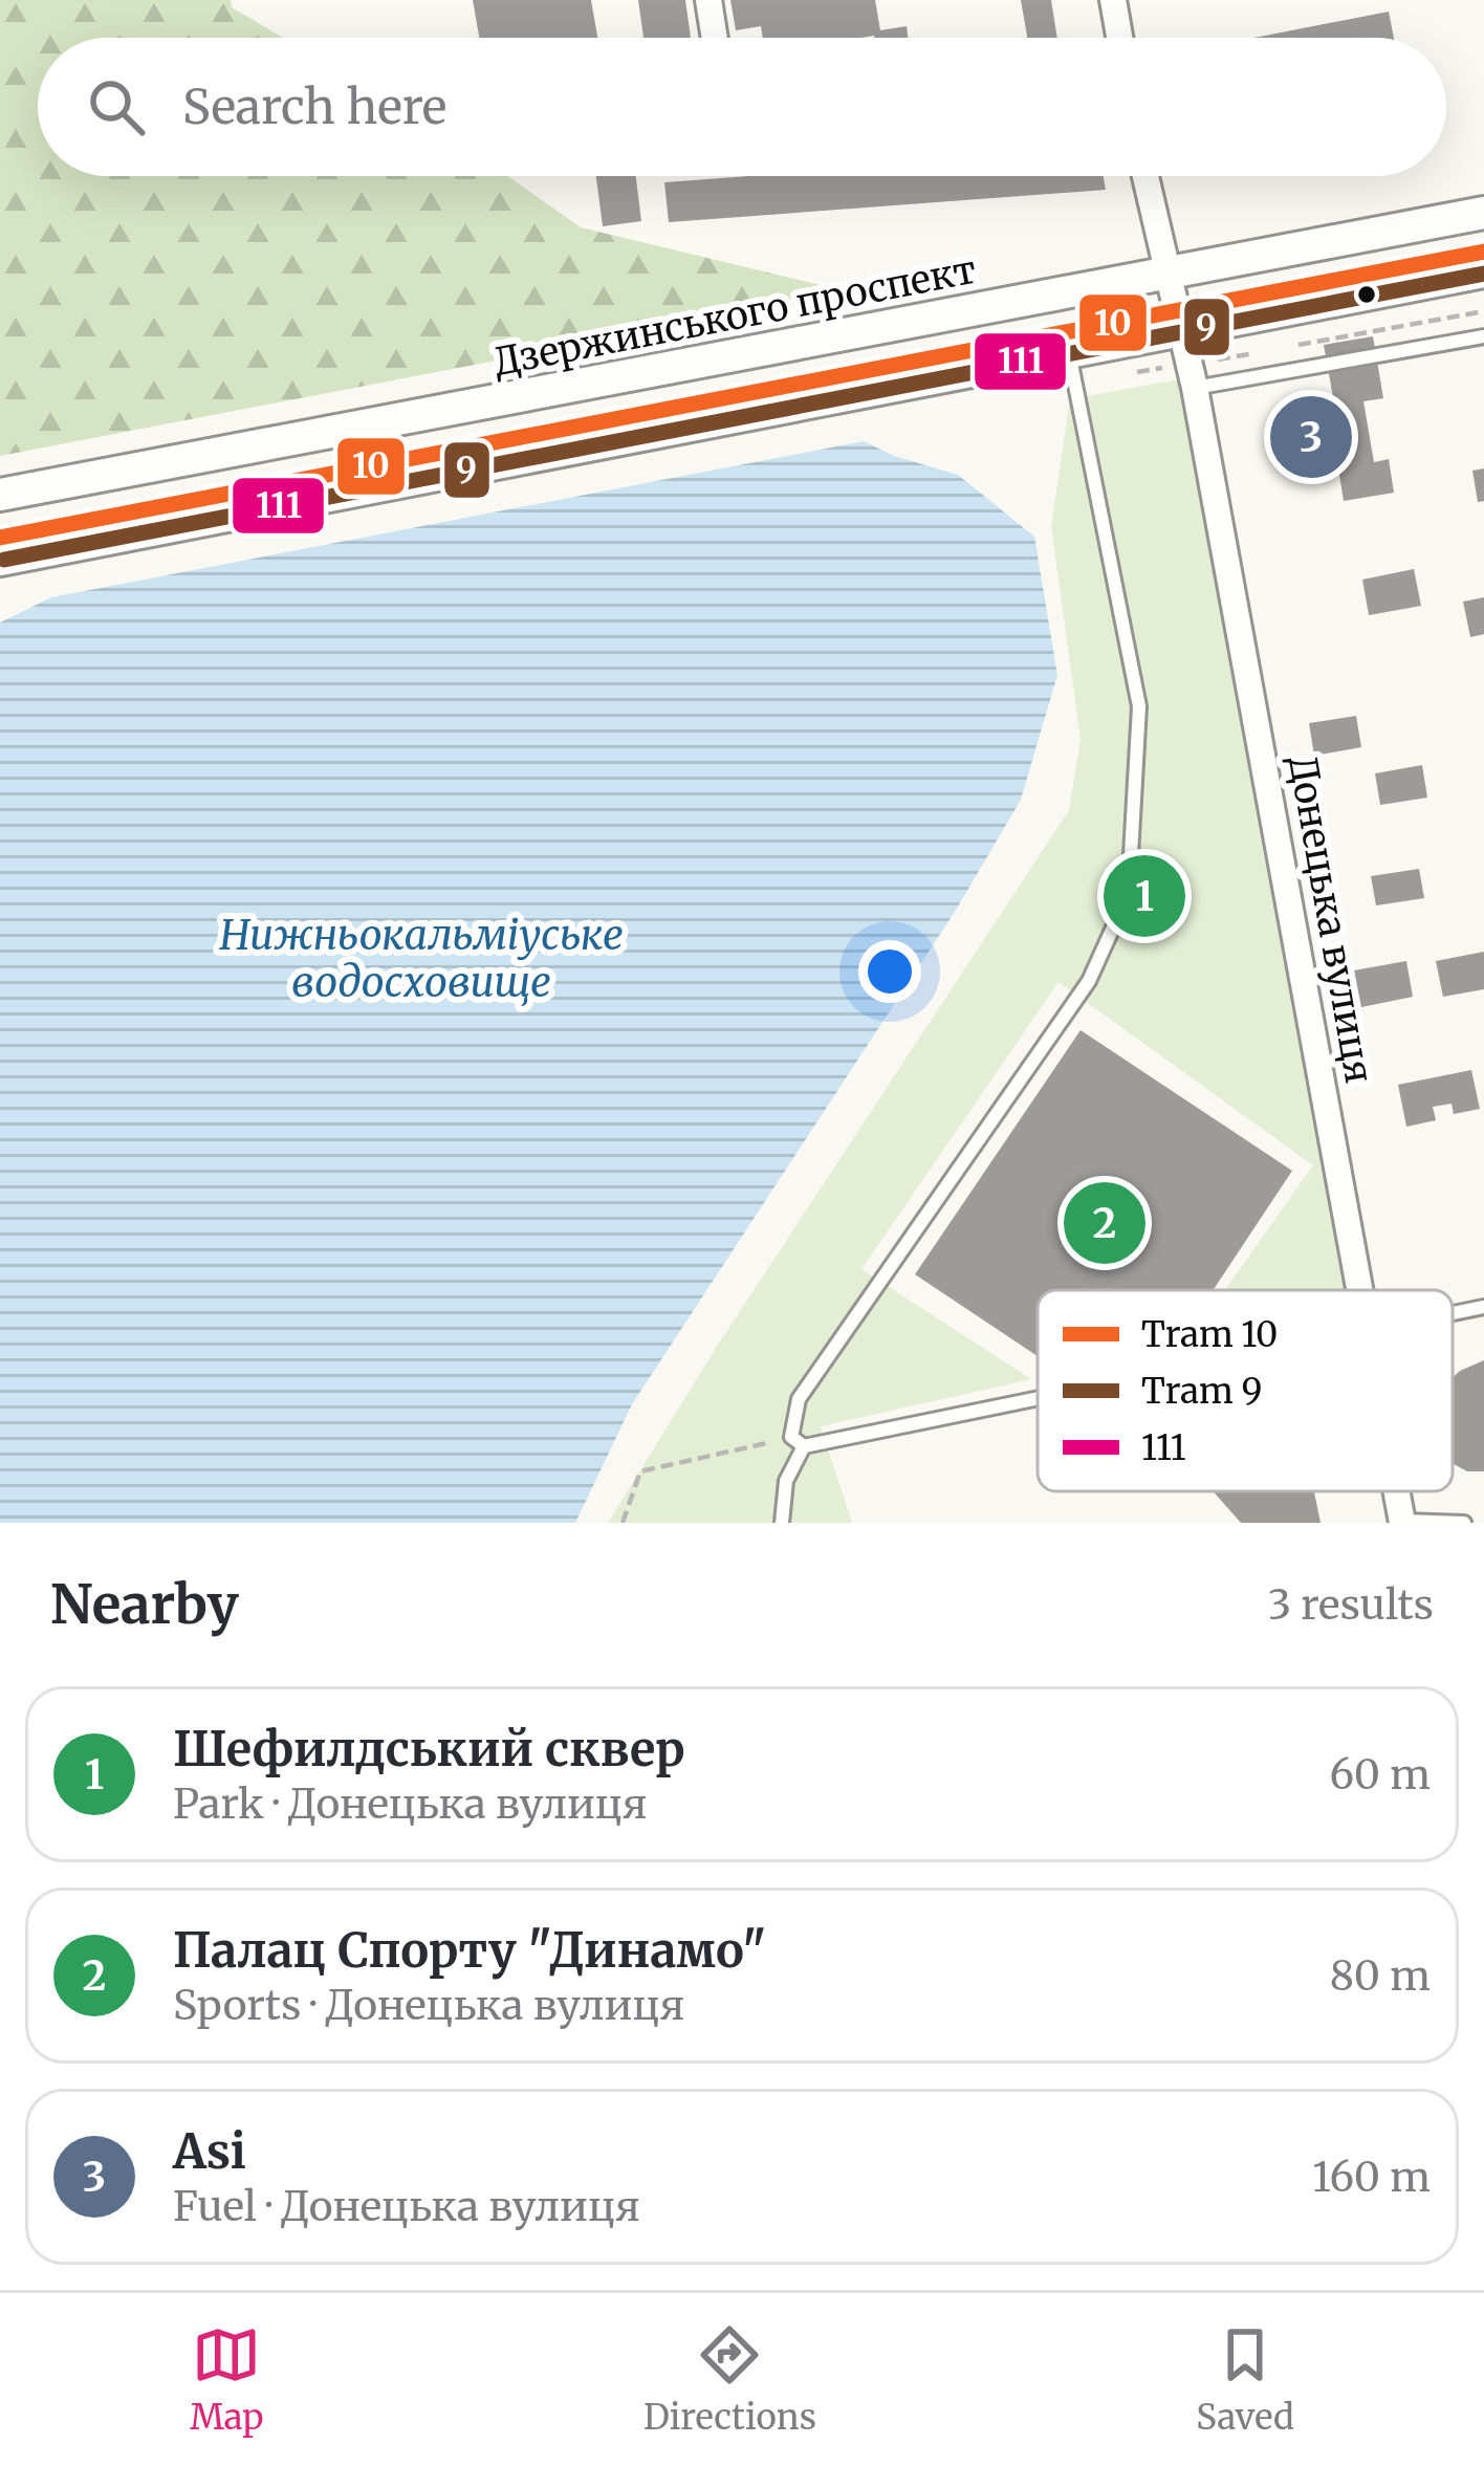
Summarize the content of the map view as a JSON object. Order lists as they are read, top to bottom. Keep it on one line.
{"streets":{"street":["Дзержинського проспект","Донецька вулиця"]},"crossings":[["Дзержинського проспект","Донецька вулиця"]],"water":["Нижньокальміуське водосховище"],"lines":["tram line 10","transit line 111","tram line 9"],"legend":["Tram 10","Tram 9","111"],"page":{"search":"Search here","pins":["3","1","2"],"heading":["Nearby","3 results"],"list":[{"mark":"1","name":"Шефилдський сквер","note":"Park · Донецька вулиця","value":"60 m"},{"mark":"2","name":"Палац Спорту \"Динамо\"","note":"Sports · Донецька вулиця","value":"80 m"},{"mark":"3","name":"Asi","note":"Fuel · Донецька вулиця","value":"160 m"}],"nav":["Map","Directions","Saved"]}}
